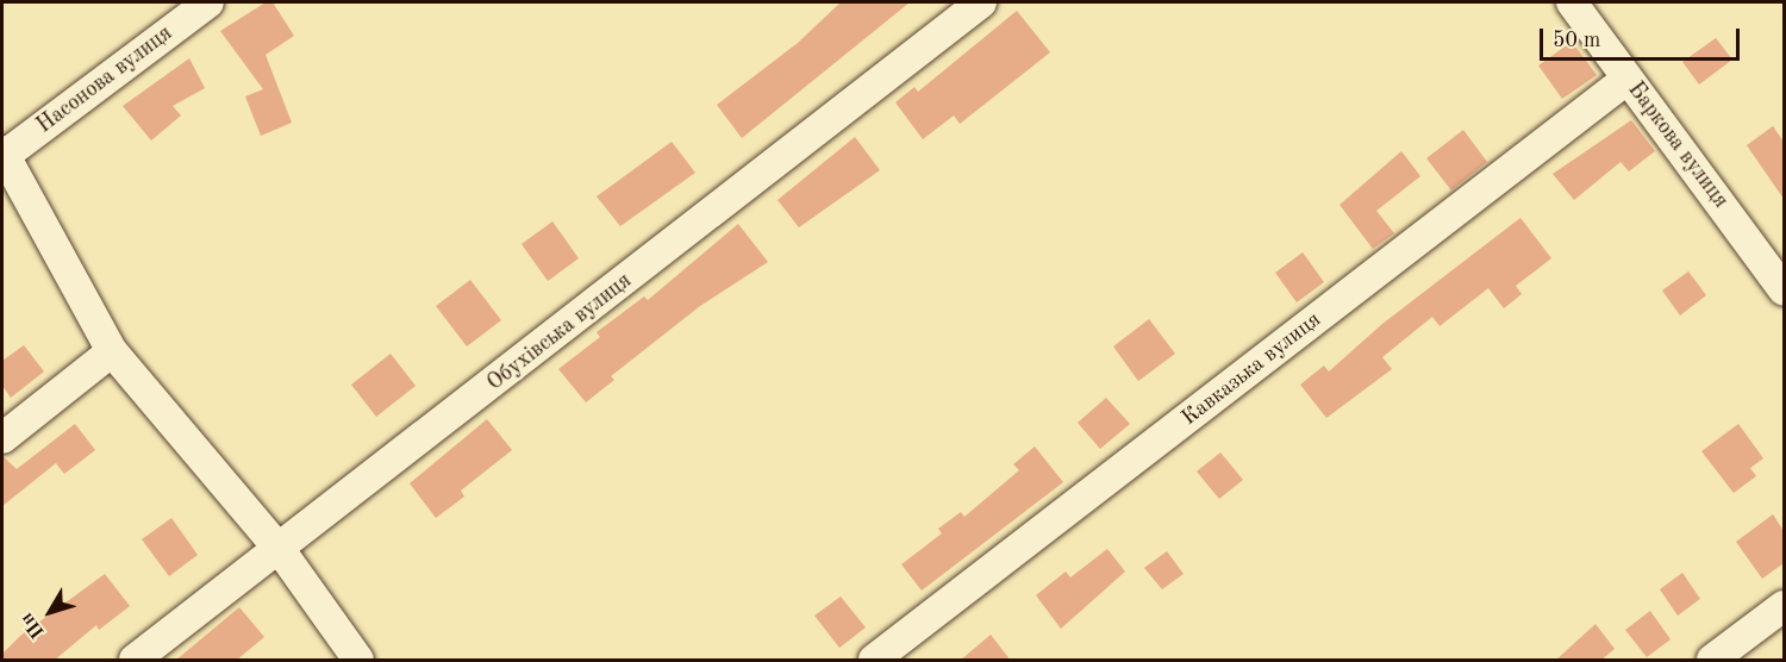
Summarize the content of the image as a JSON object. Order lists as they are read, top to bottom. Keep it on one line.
{"streets":{"street":["Насонова вулиця","Баркова вулиця","Обухівська вулиця","Кавказька вулиця"]},"crossings":[["Баркова вулиця","Кавказька вулиця"]],"scale_bar":"50 m","north":"bottom left"}
